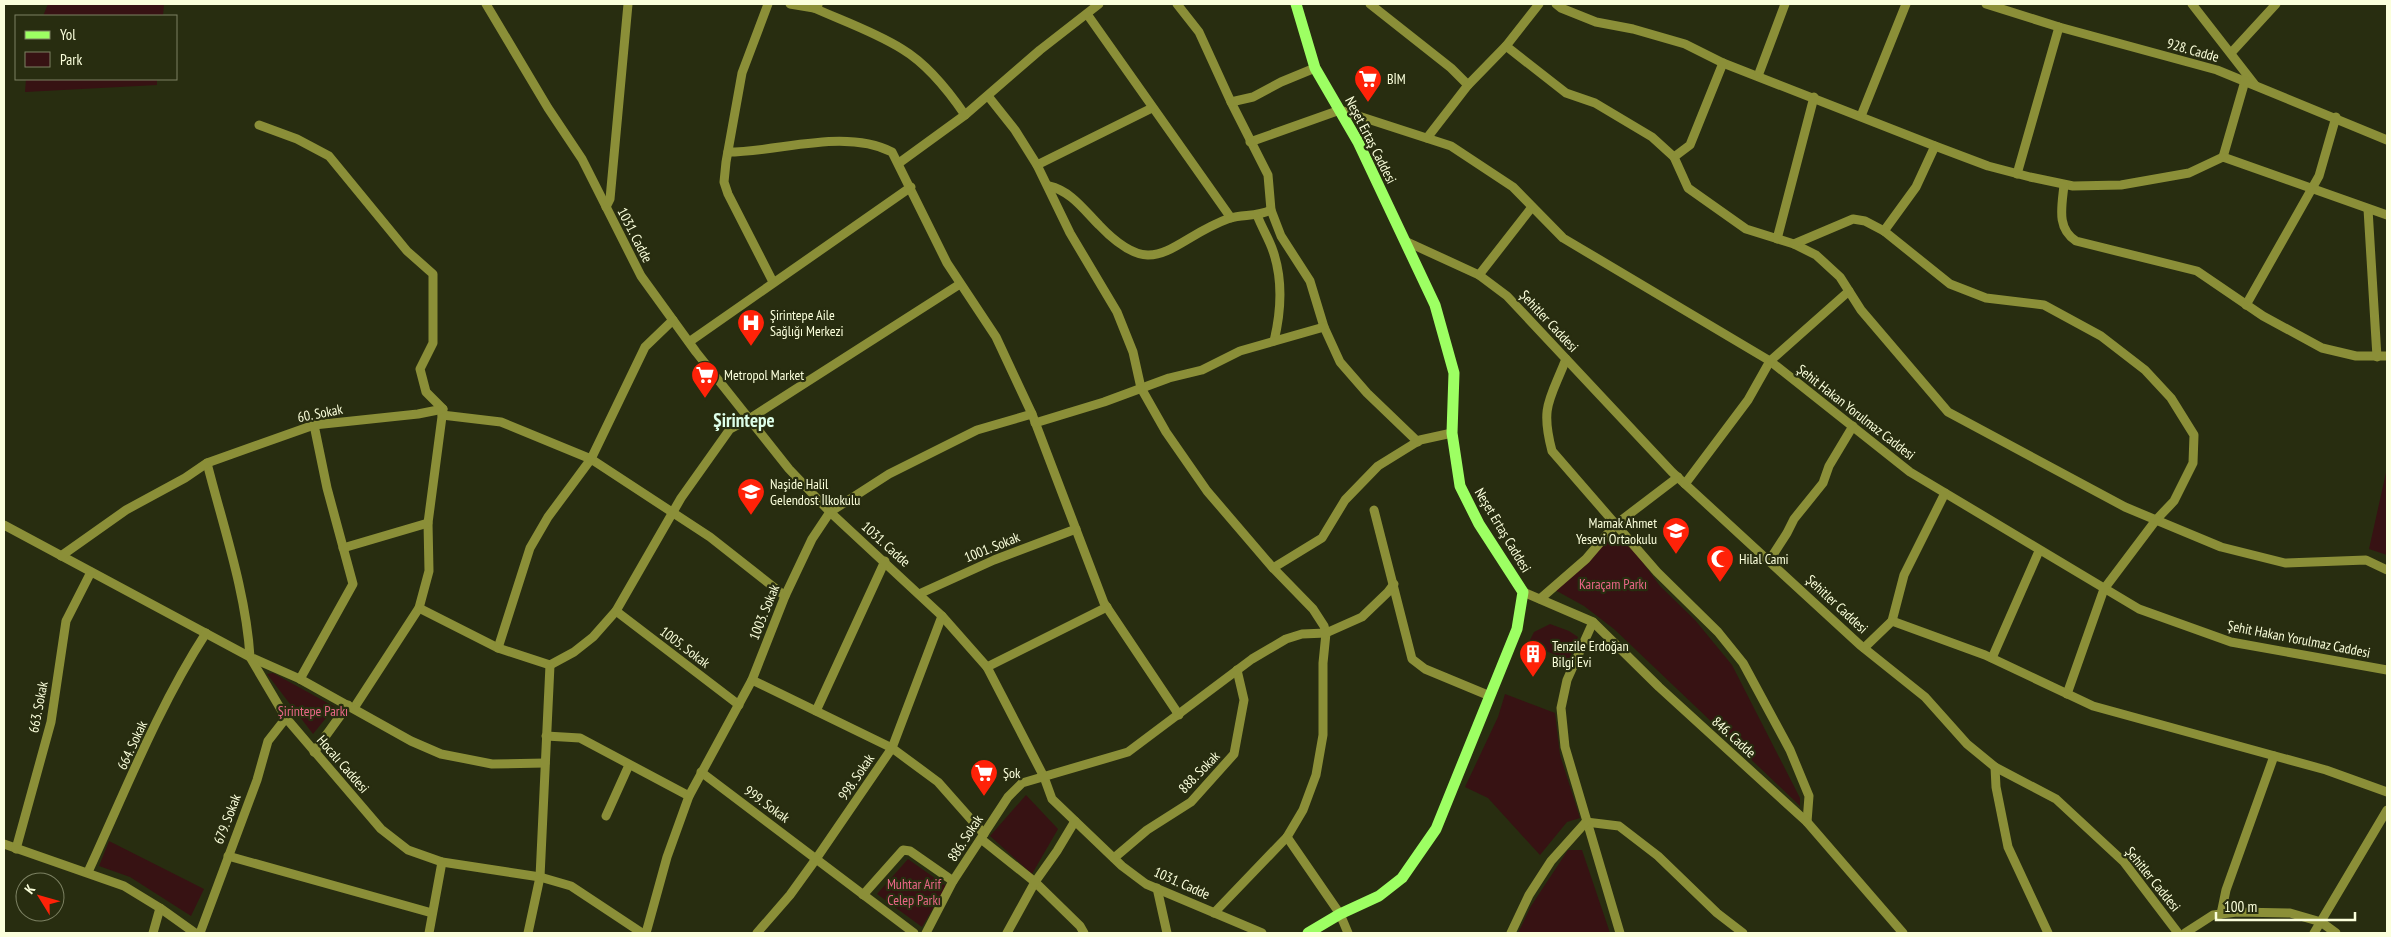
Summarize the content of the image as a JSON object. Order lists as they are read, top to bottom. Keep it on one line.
{"streets":{"main road":["Neşet Ertaş Caddesi"],"street":["928. Cadde","1031. Cadde","Şehitler Caddesi","Şehit Hakan Yorulmaz Caddesi","60. Sokak","1001. Sokak","1003. Sokak","1005. Sokak","663. Sokak","846. Cadde","664. Sokak","Hocalı Caddesi","888. Sokak","998. Sokak","999. Sokak","679. Sokak","886. Sokak"]},"crossings":[["Neşet Ertaş Caddesi","Şehitler Caddesi"],["Neşet Ertaş Caddesi","Şehit Hakan Yorulmaz Caddesi"],["Neşet Ertaş Caddesi","846. Cadde"],["1031. Cadde","1001. Sokak"],["1031. Cadde","1003. Sokak"],["1031. Cadde","888. Sokak"],["1031. Cadde","998. Sokak"],["1031. Cadde","886. Sokak"],["60. Sokak","1003. Sokak"],["1003. Sokak","1005. Sokak"],["1003. Sokak","999. Sokak"],["Hocalı Caddesi","679. Sokak"],["888. Sokak","886. Sokak"],["998. Sokak","999. Sokak"]],"districts":["Şirintepe"],"parks":["Karaçam Parkı","Şirintepe Parkı","Muhtar Arif Celep Parkı"],"places":{"supermarket":["BİM","Metropol Market","Şok"],"hospital":["Şirintepe Aile Sağlığı Merkezi"],"school or university":["Naşide Halil Gelendost İlkokulu","Mamak Ahmet Yesevi Ortaokulu"],"mosque":["Hilal Cami"],"building":["Tenzile Erdoğan Bilgi Evi"]},"legend":["Yol","Park"],"scale_bar":"100 m","north":"top left"}
